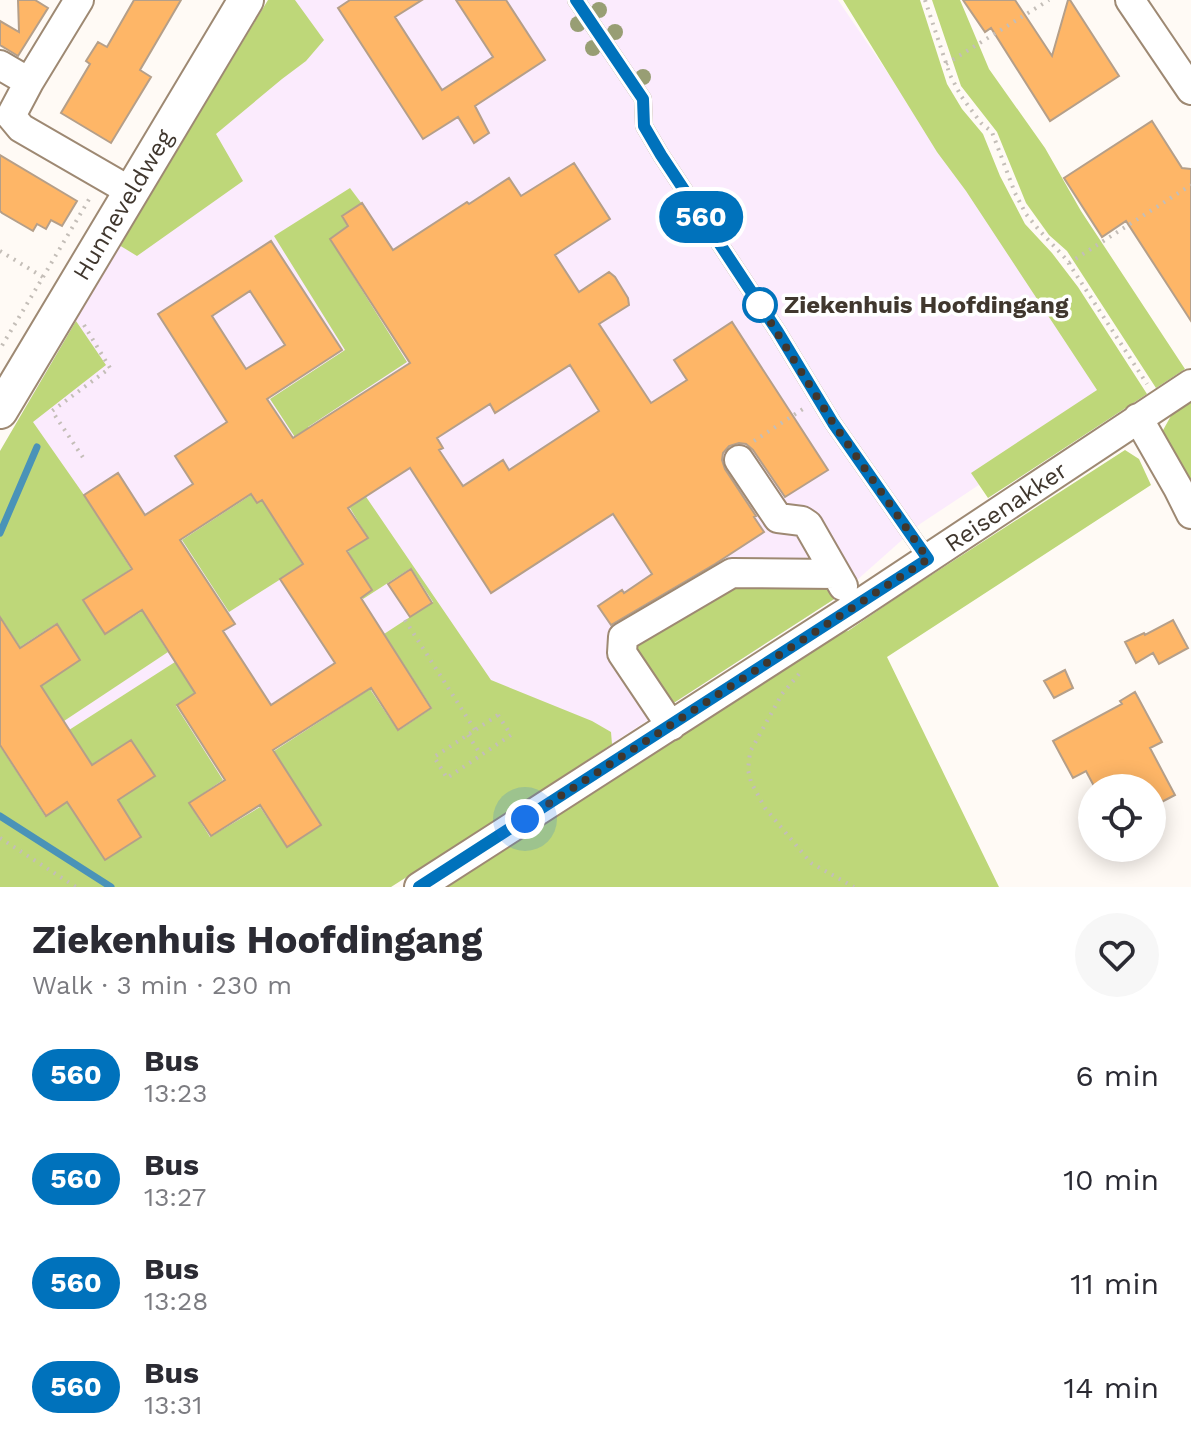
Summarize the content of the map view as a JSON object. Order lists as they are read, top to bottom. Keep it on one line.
{"streets":{"street":["Hunneveldweg","Reisenakker"]},"places":["Ziekenhuis Hoofdingang"],"lines":["bus line 560"],"page":{"on_map":"560","heading":["Ziekenhuis Hoofdingang","Walk · 3 min · 230 m"],"list":[{"mark":"560","name":"Bus","note":"13:23","value":"6 min"},{"mark":"560","name":"Bus","note":"13:27","value":"10 min"},{"mark":"560","name":"Bus","note":"13:28","value":"11 min"},{"mark":"560","name":"Bus","note":"13:31","value":"14 min"}]}}
